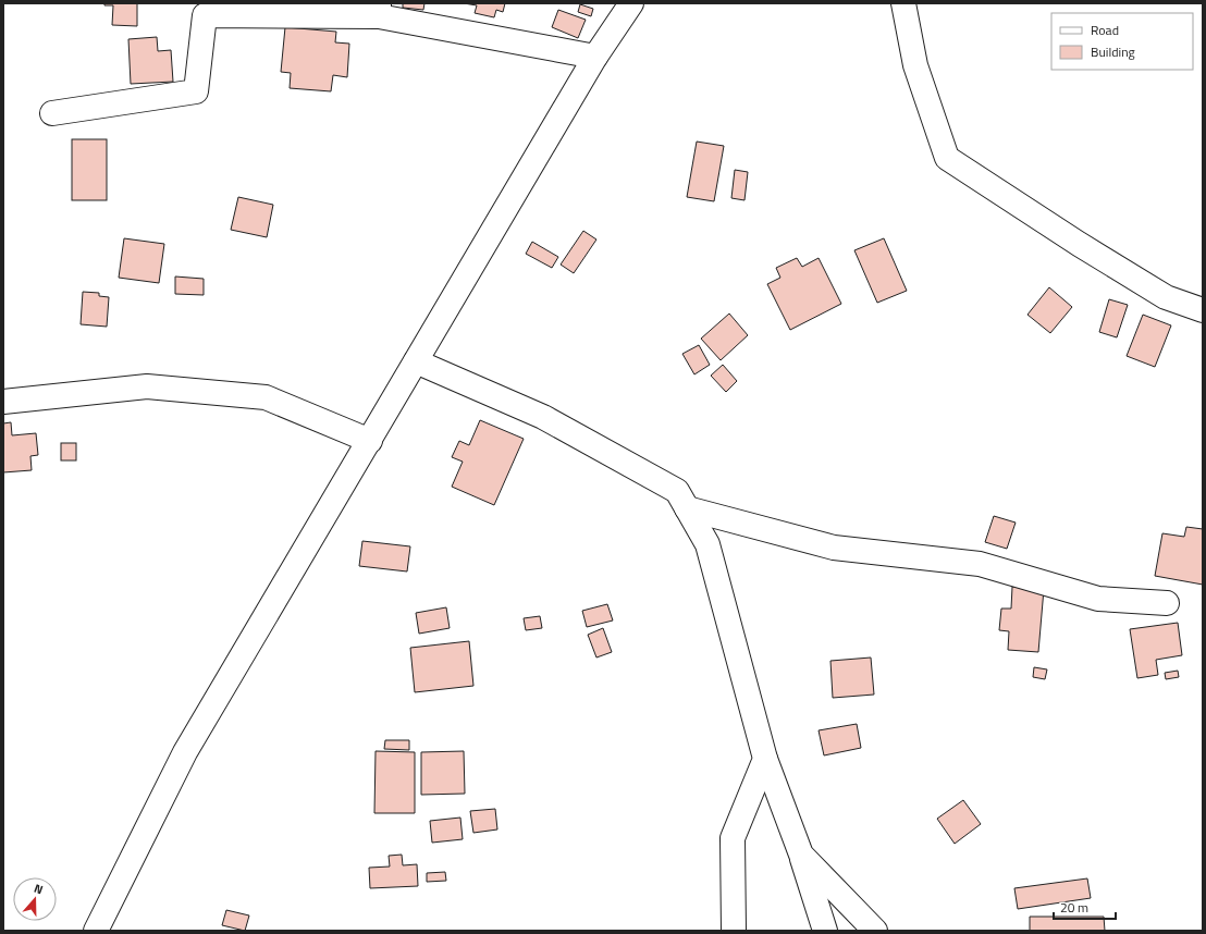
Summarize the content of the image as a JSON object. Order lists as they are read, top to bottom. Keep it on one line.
{"legend":["Road","Building"],"scale_bar":"20 m","north":"top"}
